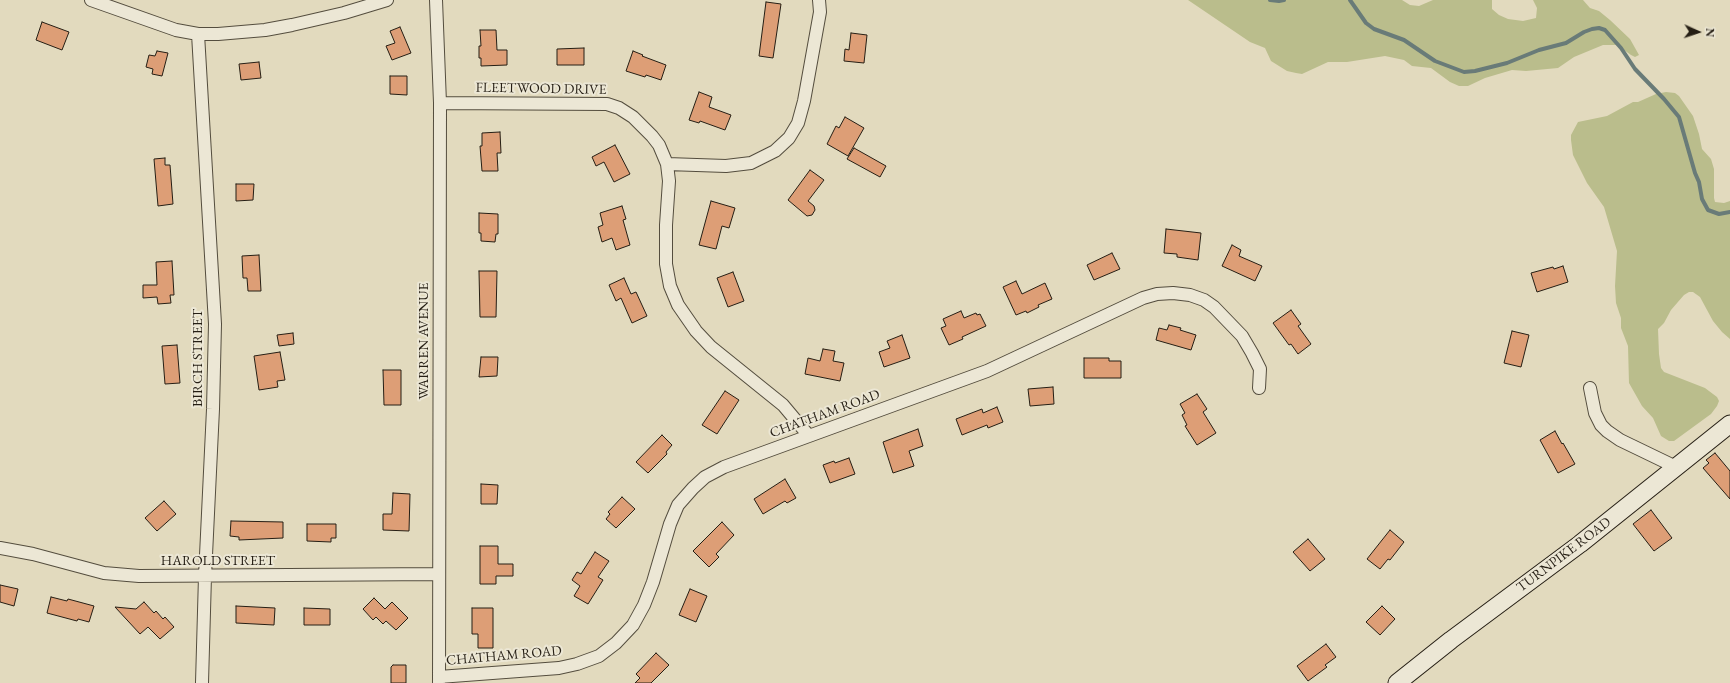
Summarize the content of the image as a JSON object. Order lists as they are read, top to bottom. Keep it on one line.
{"streets":{"main road":["TURNPIKE ROAD"],"street":["FLEETWOOD DRIVE","WARREN AVENUE","BIRCH STREET","CHATHAM ROAD","HAROLD STREET"]},"crossings":[["FLEETWOOD DRIVE","WARREN AVENUE"],["FLEETWOOD DRIVE","CHATHAM ROAD"],["WARREN AVENUE","CHATHAM ROAD"],["WARREN AVENUE","HAROLD STREET"],["BIRCH STREET","HAROLD STREET"]],"north":"right"}
